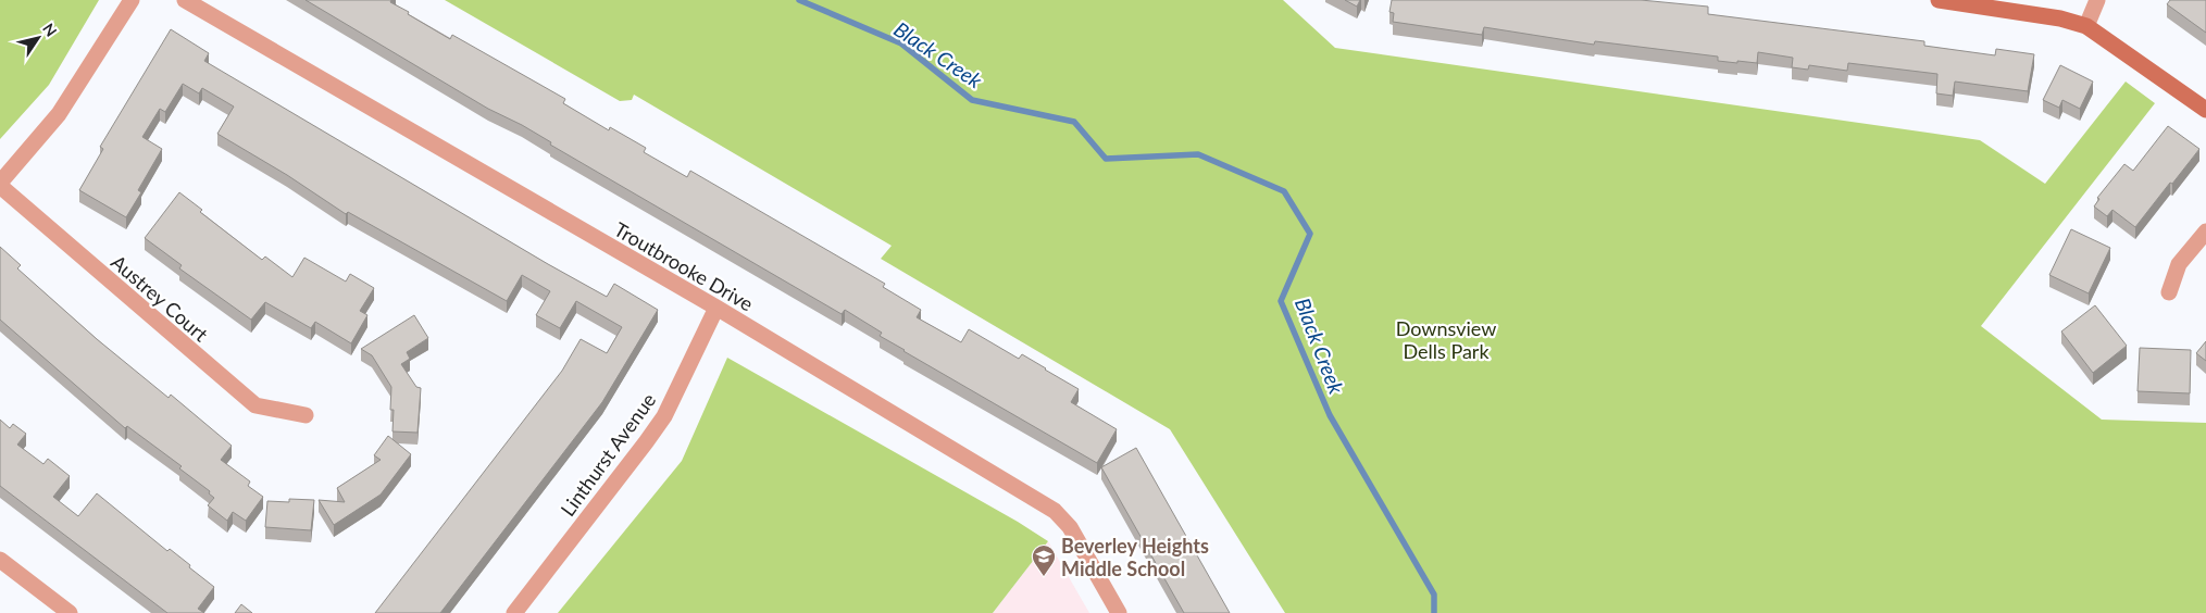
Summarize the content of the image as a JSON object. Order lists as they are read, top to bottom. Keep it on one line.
{"streets":{"street":["Troutbrooke Drive","Austrey Court","Linthurst Avenue"]},"crossings":[["Troutbrooke Drive","Linthurst Avenue"]],"water":["Black Creek"],"parks":["Downsview Dells Park"],"places":{"school or university":["Beverley Heights Middle School"]},"north":"top right"}
